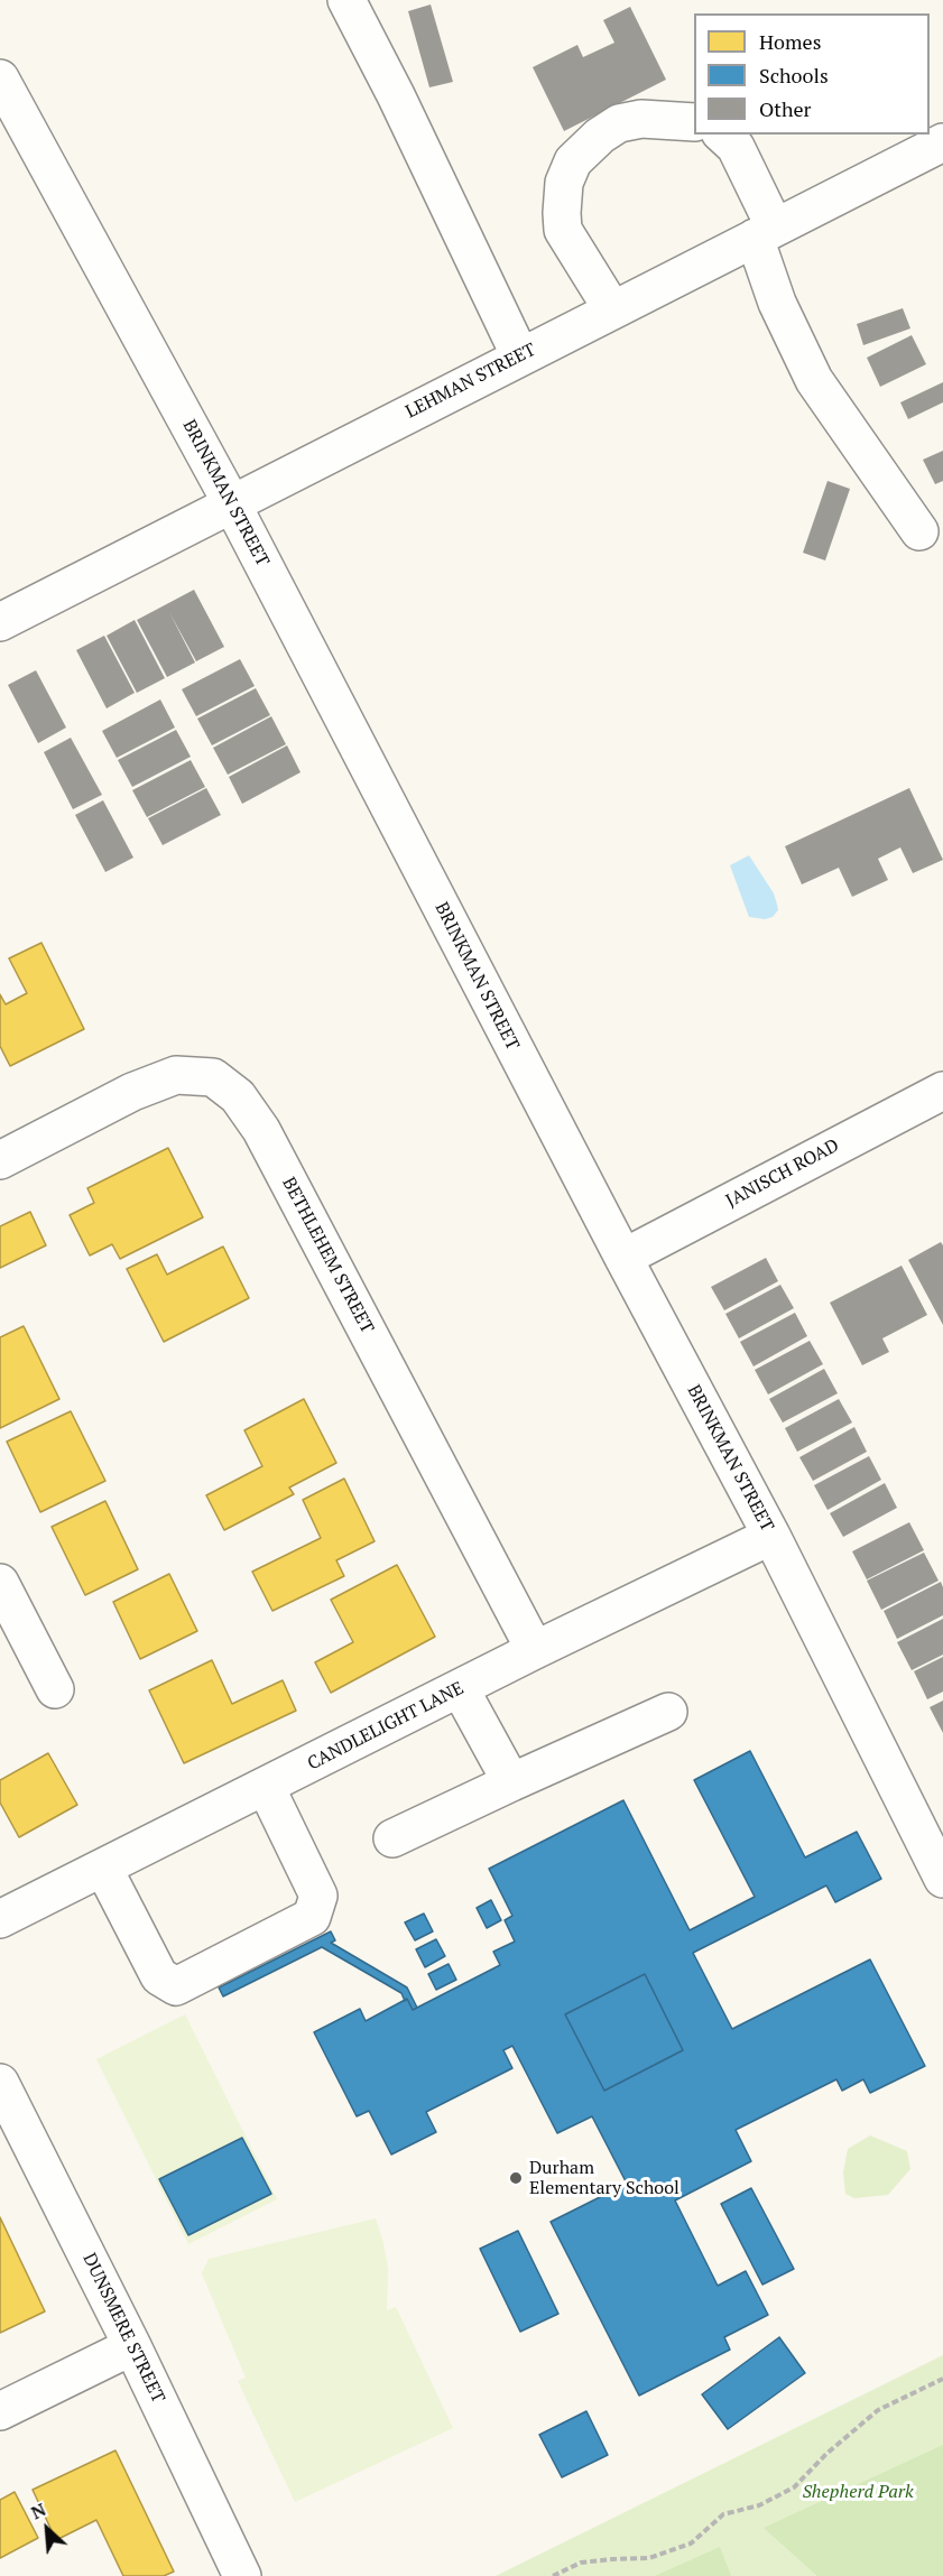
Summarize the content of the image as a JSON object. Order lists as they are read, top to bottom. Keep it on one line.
{"streets":{"street":["LEHMAN STREET","BRINKMAN STREET","JANISCH ROAD","BETHLEHEM STREET","CANDLELIGHT LANE","DUNSMERE STREET"]},"crossings":[["LEHMAN STREET","BRINKMAN STREET"],["BRINKMAN STREET","JANISCH ROAD"],["BRINKMAN STREET","CANDLELIGHT LANE"],["BETHLEHEM STREET","CANDLELIGHT LANE"]],"parks":["Shepherd Park"],"places":["Durham Elementary School"],"legend":["Homes","Schools","Other"],"north":"top left"}
